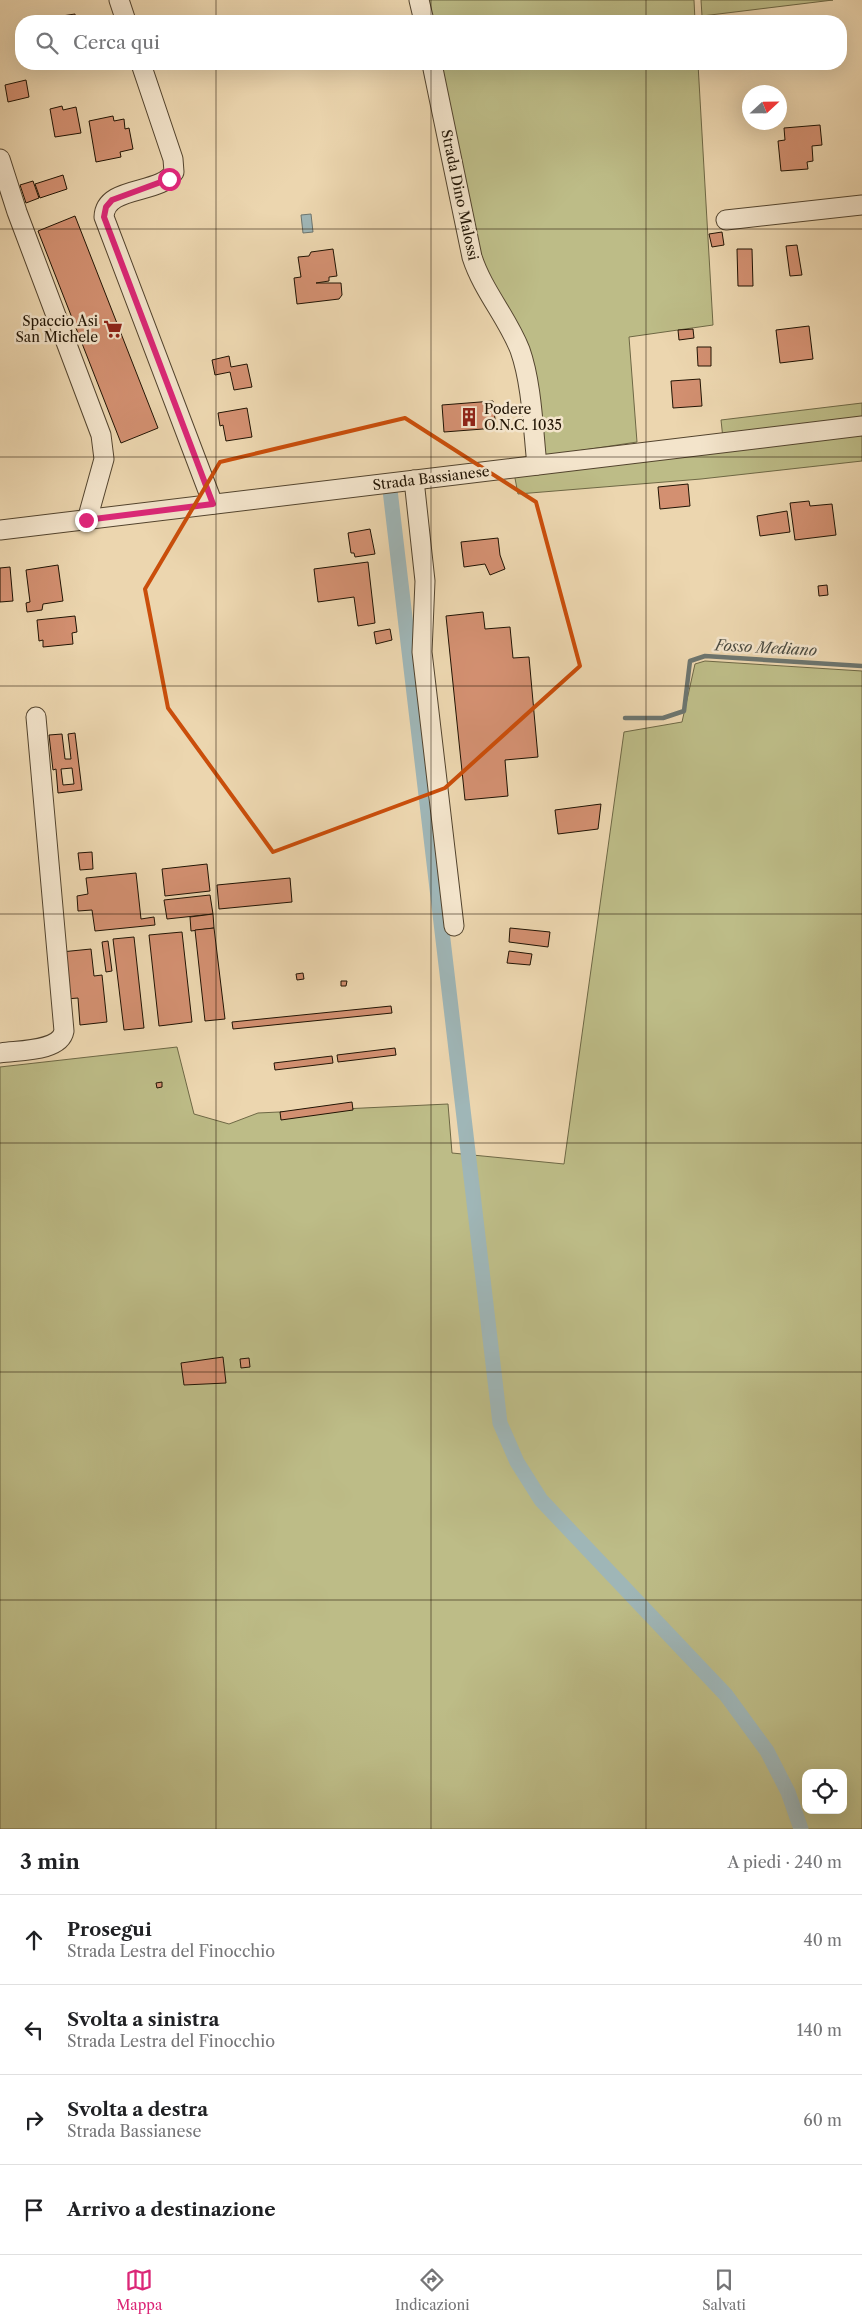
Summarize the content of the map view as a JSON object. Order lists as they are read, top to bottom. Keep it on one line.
{"streets":{"street":["Strada Dino Malossi","Strada Bassianese"]},"crossings":[["Strada Dino Malossi","Strada Bassianese"]],"water":["Fosso Mediano"],"places":{"supermarket":["Spaccio Asi San Michele"],"building":["Podere O.N.C. 1035"]},"north":"right","page":{"search":"Cerca qui","heading":["3 min","A piedi · 240 m"],"list":[["Prosegui","Strada Lestra del Finocchio","40 m"],["Svolta a sinistra","Strada Lestra del Finocchio","140 m"],["Svolta a destra","Strada Bassianese","60 m"],"Arrivo a destinazione"],"nav":["Mappa","Indicazioni","Salvati"]}}
